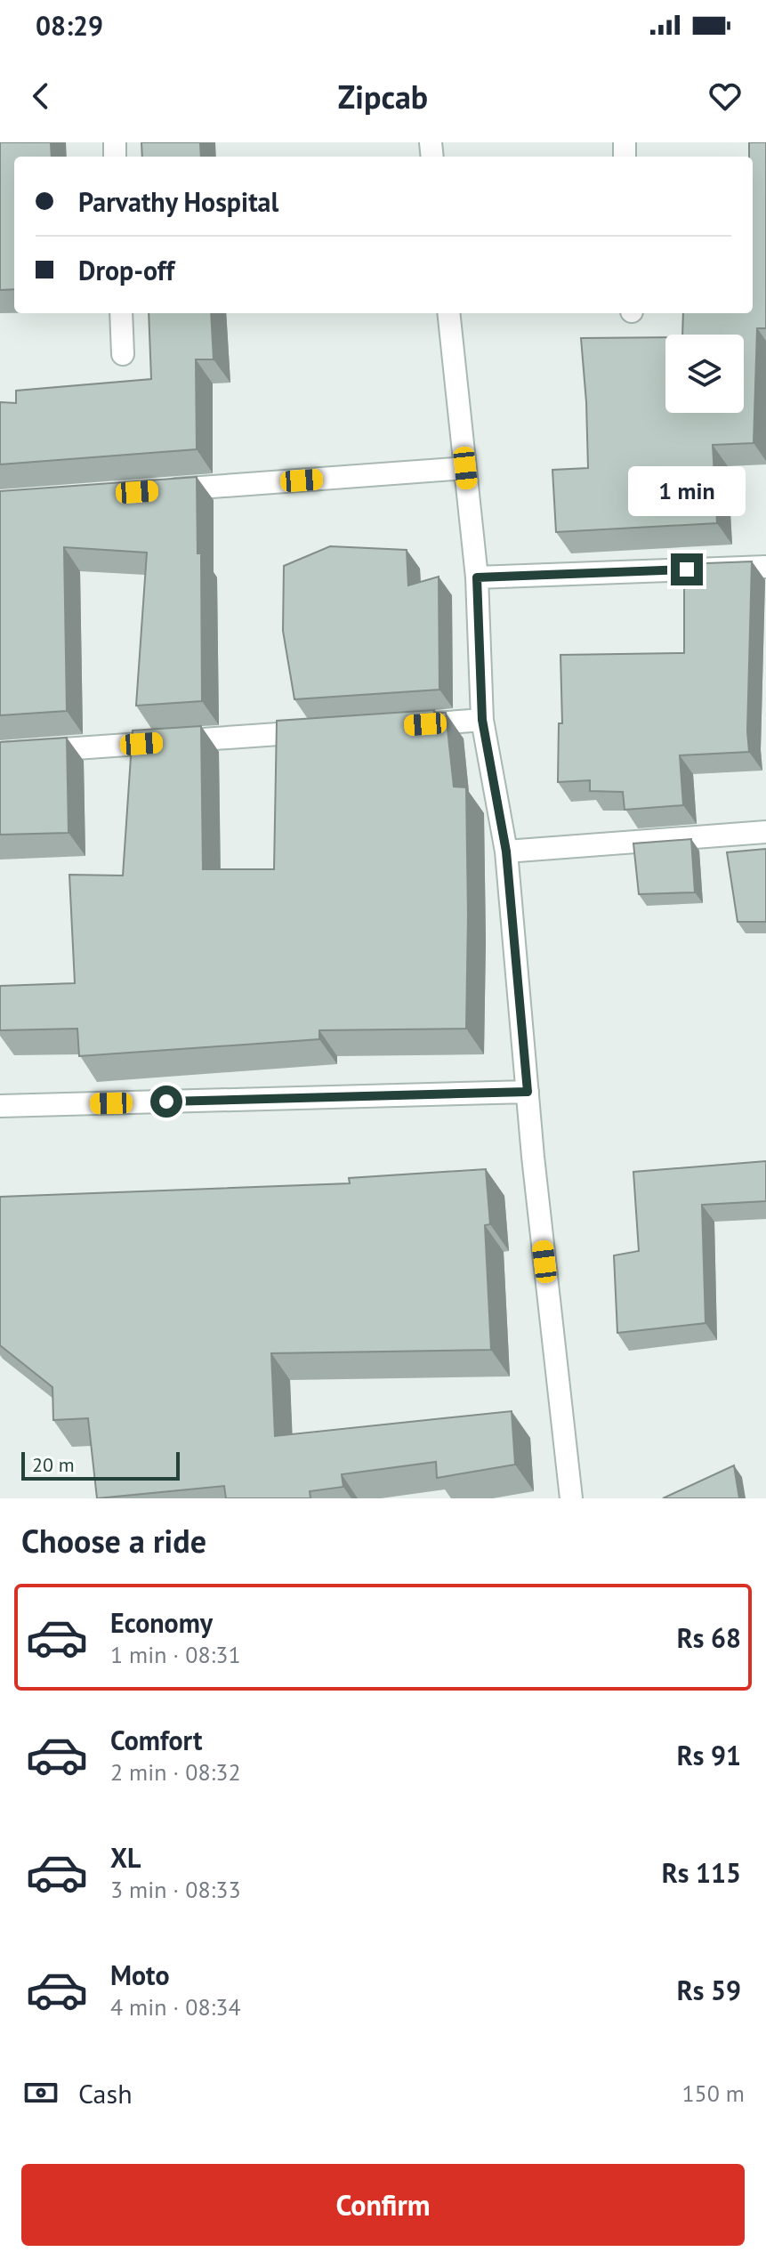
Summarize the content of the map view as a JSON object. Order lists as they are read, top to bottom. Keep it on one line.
{"scale_bar":"20 m","page":{"status":"08:29","header":"Zipcab","banner":["Parvathy Hospital","Drop-off"],"bubble":"1 min","scale":"20 m","heading":"Choose a ride","list":[{"name":"Economy","note":"1 min · 08:31","value":"Rs 68"},{"name":"Comfort","note":"2 min · 08:32","value":"Rs 91"},{"name":"XL","note":"3 min · 08:33","value":"Rs 115"},{"name":"Moto","note":"4 min · 08:34","value":"Rs 59"}],"pay":["Cash","150 m"],"buttons":"Confirm"}}
